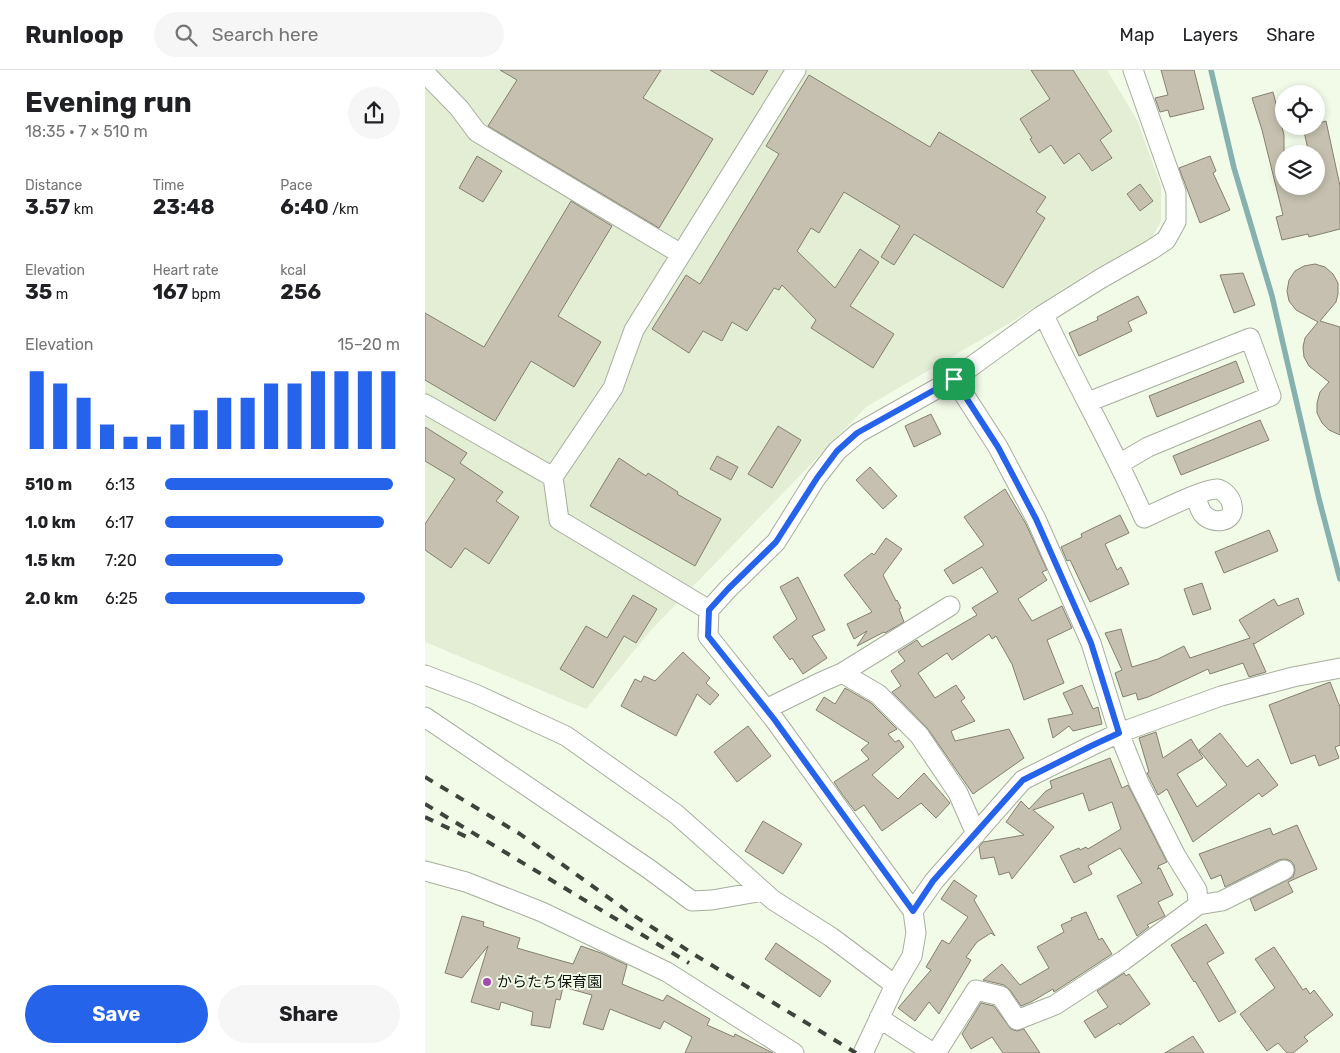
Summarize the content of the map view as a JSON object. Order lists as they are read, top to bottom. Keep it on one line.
{"places":["からたち保育園"],"page":{"header":"Runloop","search":"Search here","nav":["Map","Layers","Share"],"heading":["Evening run","18:35 · 7 × 510 m"],"stats":[["Distance","3.57 km"],["Time","23:48"],["Pace","6:40 /km"],["Elevation","35 m"],["Heart rate","167 bpm"],["kcal","256"]],"chart":["Elevation","15–20 m"],"list":[{"name":"510 m","note":"6:13"},{"name":"1.0 km","note":"6:17"},{"name":"1.5 km","note":"7:20"},{"name":"2.0 km","note":"6:25"}],"buttons":["Save","Share"]}}
